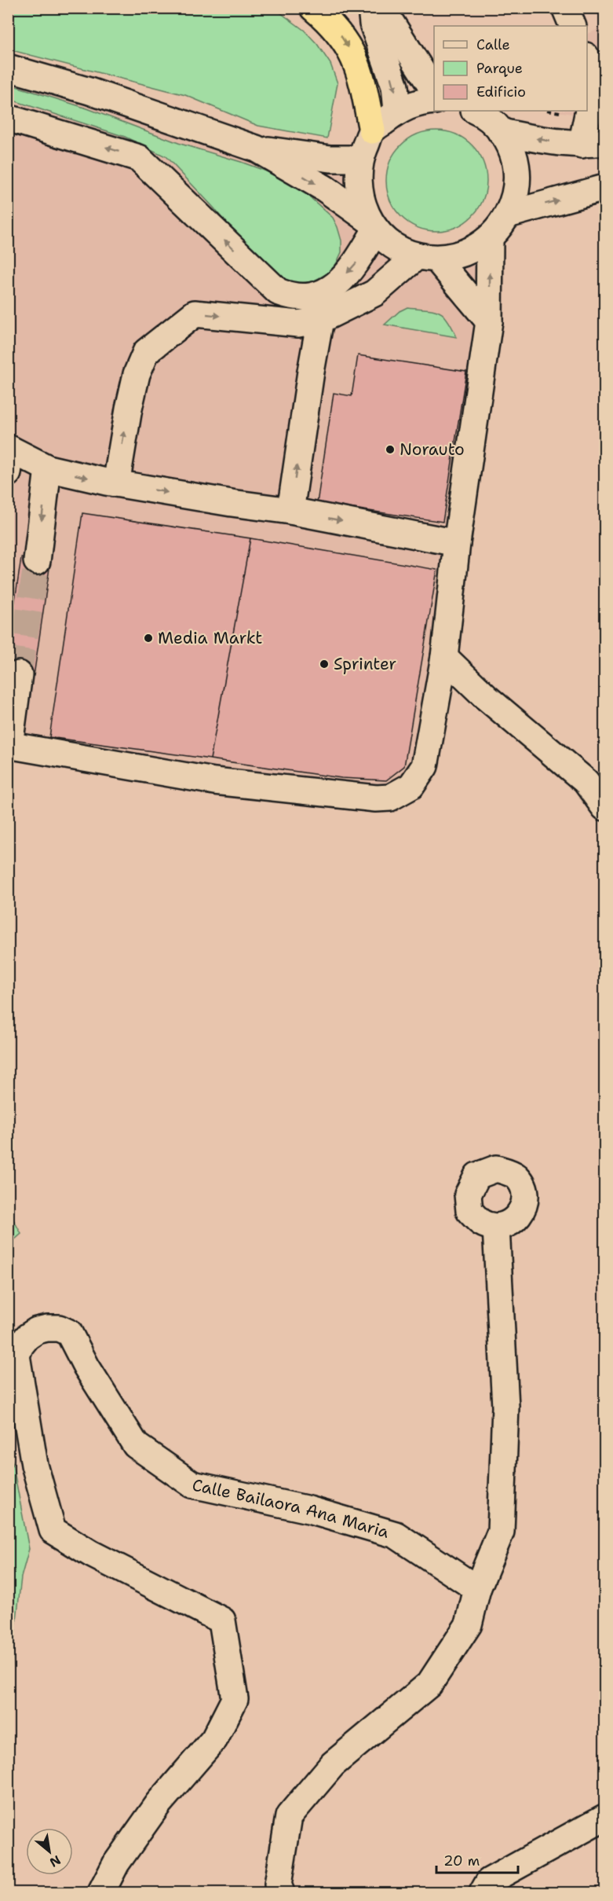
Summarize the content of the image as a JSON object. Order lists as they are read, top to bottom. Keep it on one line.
{"streets":{"street":["Calle Bailaora Ana Maria"]},"places":["Norauto","Media Markt","Sprinter"],"legend":["Calle","Parque","Edificio"],"scale_bar":"20 m","north":"bottom right"}
